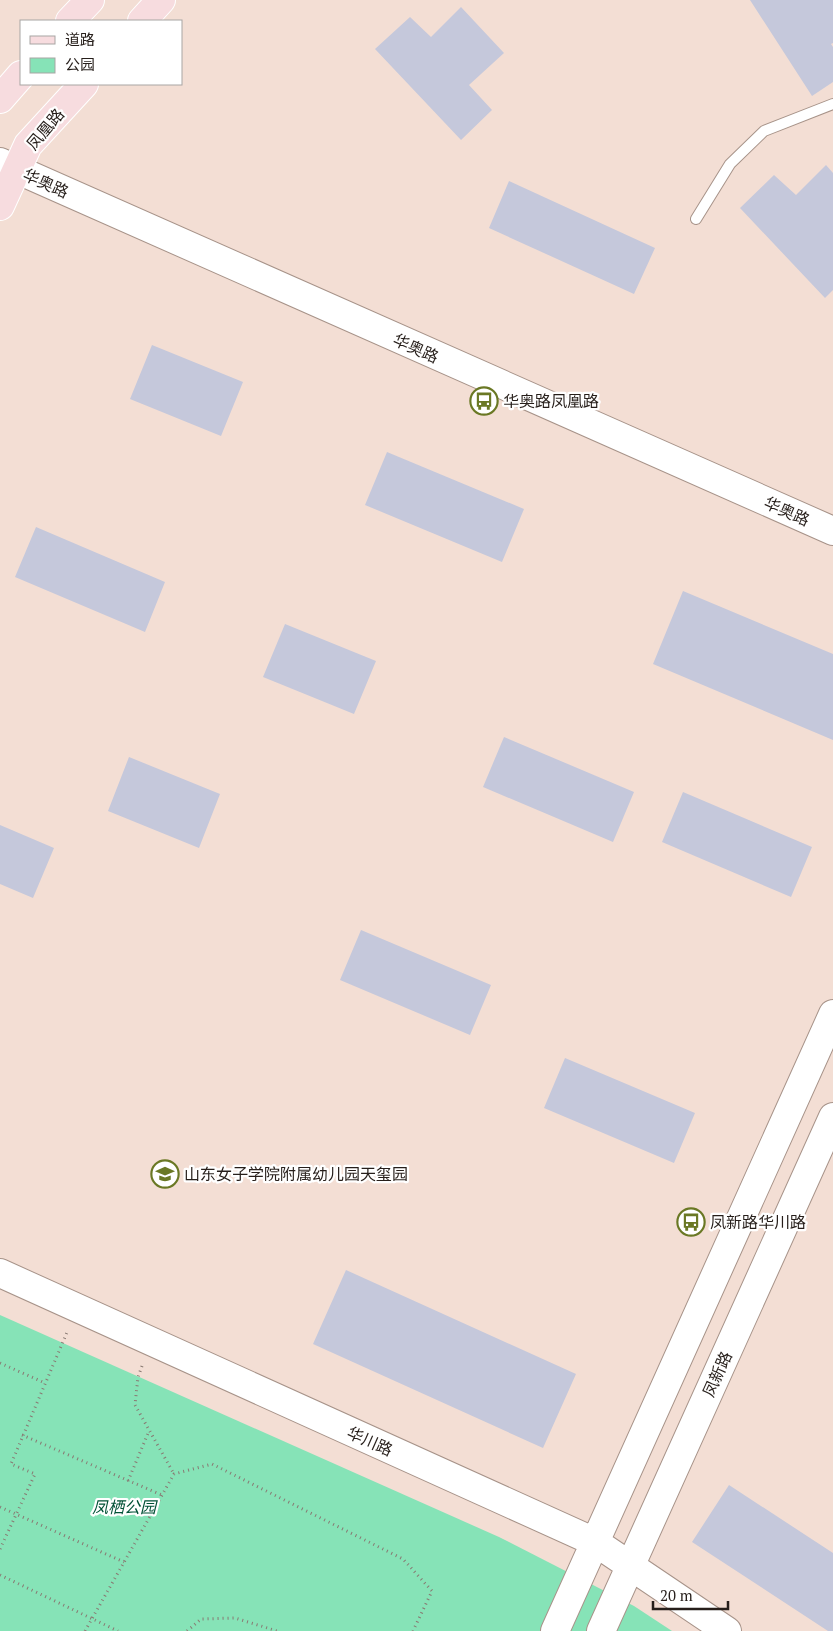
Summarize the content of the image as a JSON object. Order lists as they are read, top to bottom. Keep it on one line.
{"streets":{"main road":["凤凰路"],"street":["华奥路","凤新路","华川路"]},"crossings":[["凤凰路","华奥路"],["凤新路","华川路"]],"parks":["凤栖公园"],"places":{"bus stop":["华奥路凤凰路","凤新路华川路"],"school or university":["山东女子学院附属幼儿园天玺园"]},"legend":["道路","公园"],"scale_bar":"20 m"}
